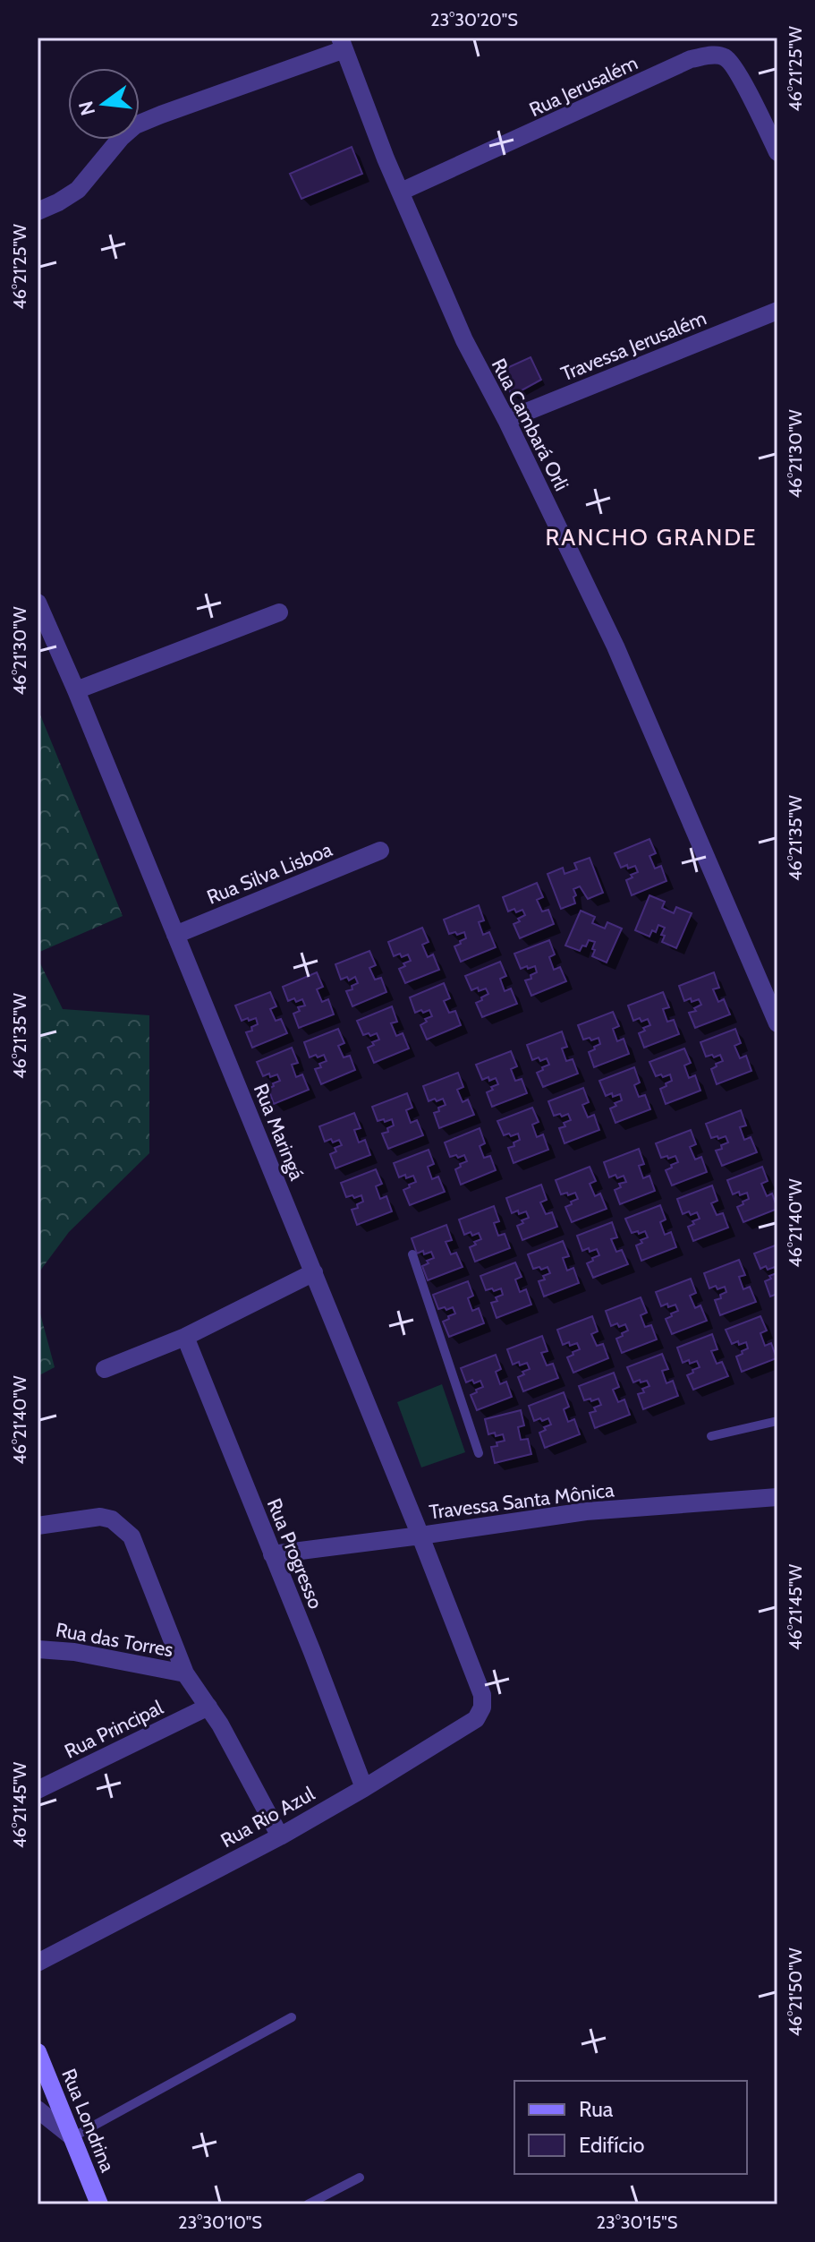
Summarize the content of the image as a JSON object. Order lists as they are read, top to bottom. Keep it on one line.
{"streets":{"street":["Rua Jerusalém","Travessa Jerusalém","Rua Cambará Orli","Rua Silva Lisboa","Rua Maringá","Travessa Santa Mônica","Rua Progresso","Rua das Torres","Rua Principal","Rua Rio Azul","Rua Londrina"]},"crossings":[["Rua Jerusalém","Rua Cambará Orli"],["Travessa Jerusalém","Rua Cambará Orli"],["Rua Silva Lisboa","Rua Maringá"],["Rua Maringá","Travessa Santa Mônica"],["Rua Maringá","Rua Rio Azul"],["Travessa Santa Mônica","Rua Progresso"],["Rua Progresso","Rua Rio Azul"]],"districts":["RANCHO GRANDE"],"legend":["Rua","Edifício"],"north":"left","coordinates":["23°30'20\"S","46°21'25\"W","46°21'30\"W","46°21'35\"W","46°21'40\"W","46°21'45\"W","46°21'50\"W","23°30'10\"S","23°30'15\"S"]}
